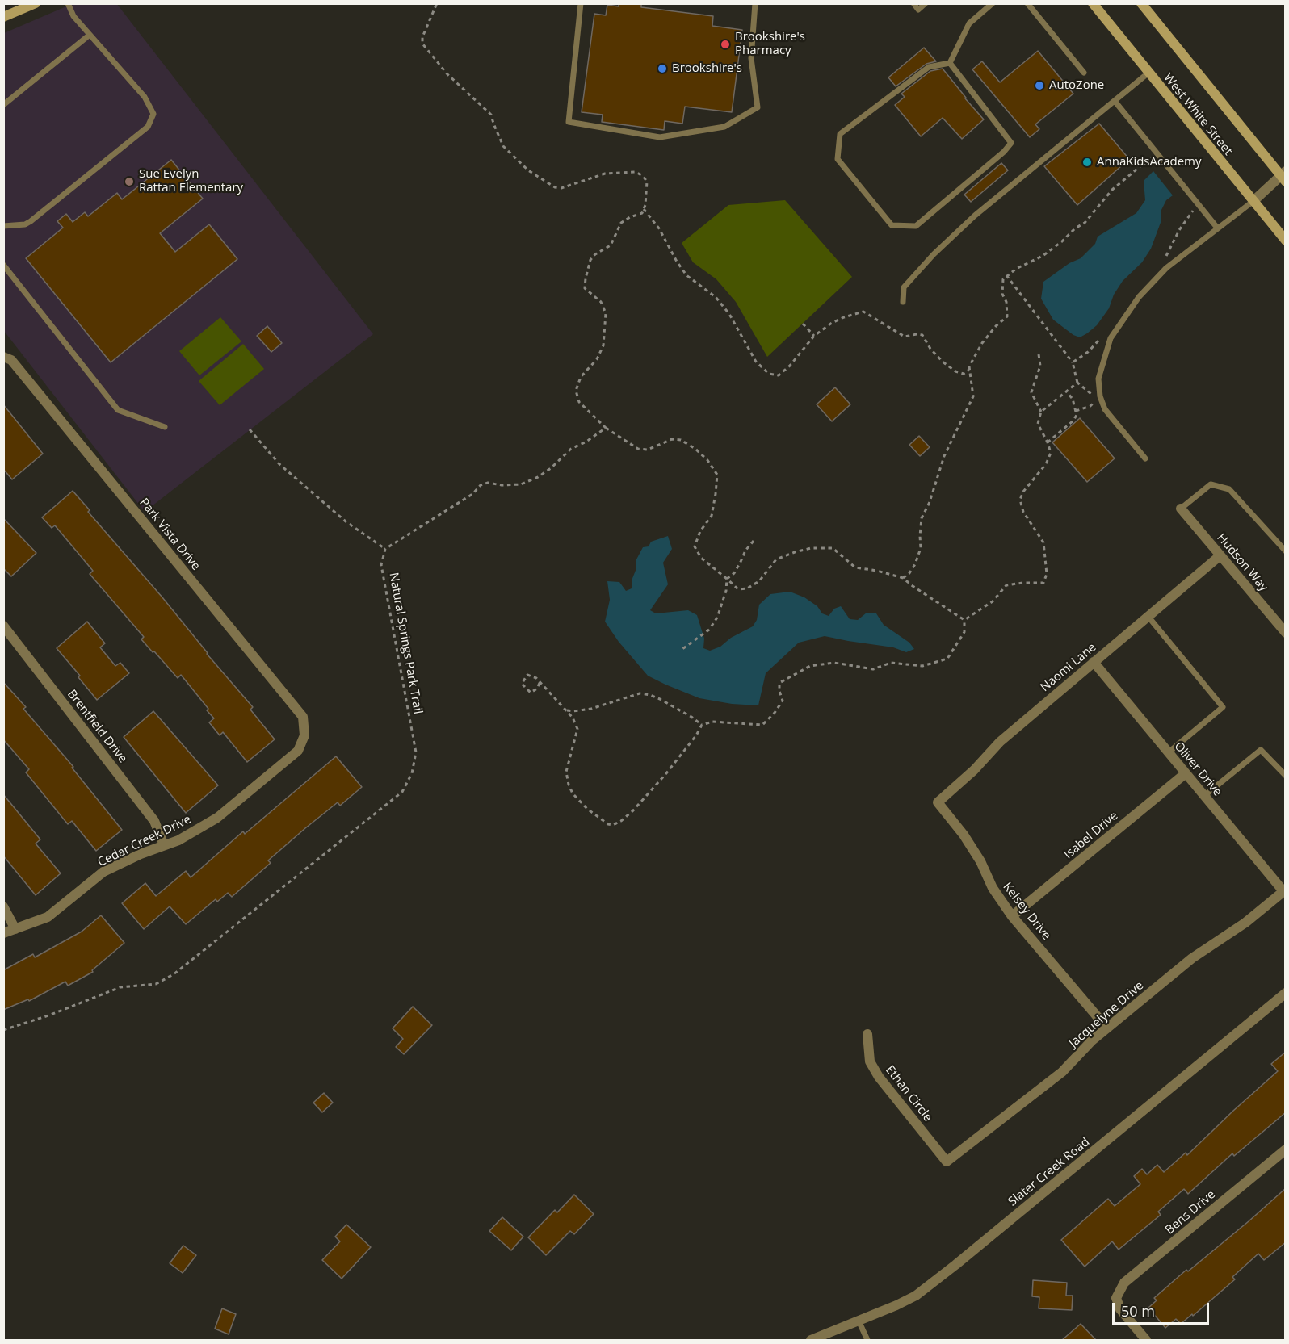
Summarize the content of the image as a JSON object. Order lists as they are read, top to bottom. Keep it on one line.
{"streets":{"main road":["West White Street"],"street":["Park Vista Drive","Hudson Way","Naomi Lane","Brentfield Drive","Oliver Drive","Isabel Drive","Cedar Creek Drive","Kelsey Drive","Jacquelyne Drive","Ethan Circle","Slater Creek Road","Bens Drive"],"path":["Natural Springs Park Trail"]},"crossings":[["Park Vista Drive","Cedar Creek Drive"],["Hudson Way","Naomi Lane"],["Naomi Lane","Oliver Drive"],["Naomi Lane","Kelsey Drive"],["Brentfield Drive","Cedar Creek Drive"],["Oliver Drive","Isabel Drive"],["Oliver Drive","Jacquelyne Drive"],["Isabel Drive","Kelsey Drive"],["Kelsey Drive","Jacquelyne Drive"],["Jacquelyne Drive","Ethan Circle"]],"places":["Brookshire's Pharmacy","Brookshire's","AutoZone","AnnaKidsAcademy","Sue Evelyn Rattan Elementary"],"scale_bar":"50 m"}
